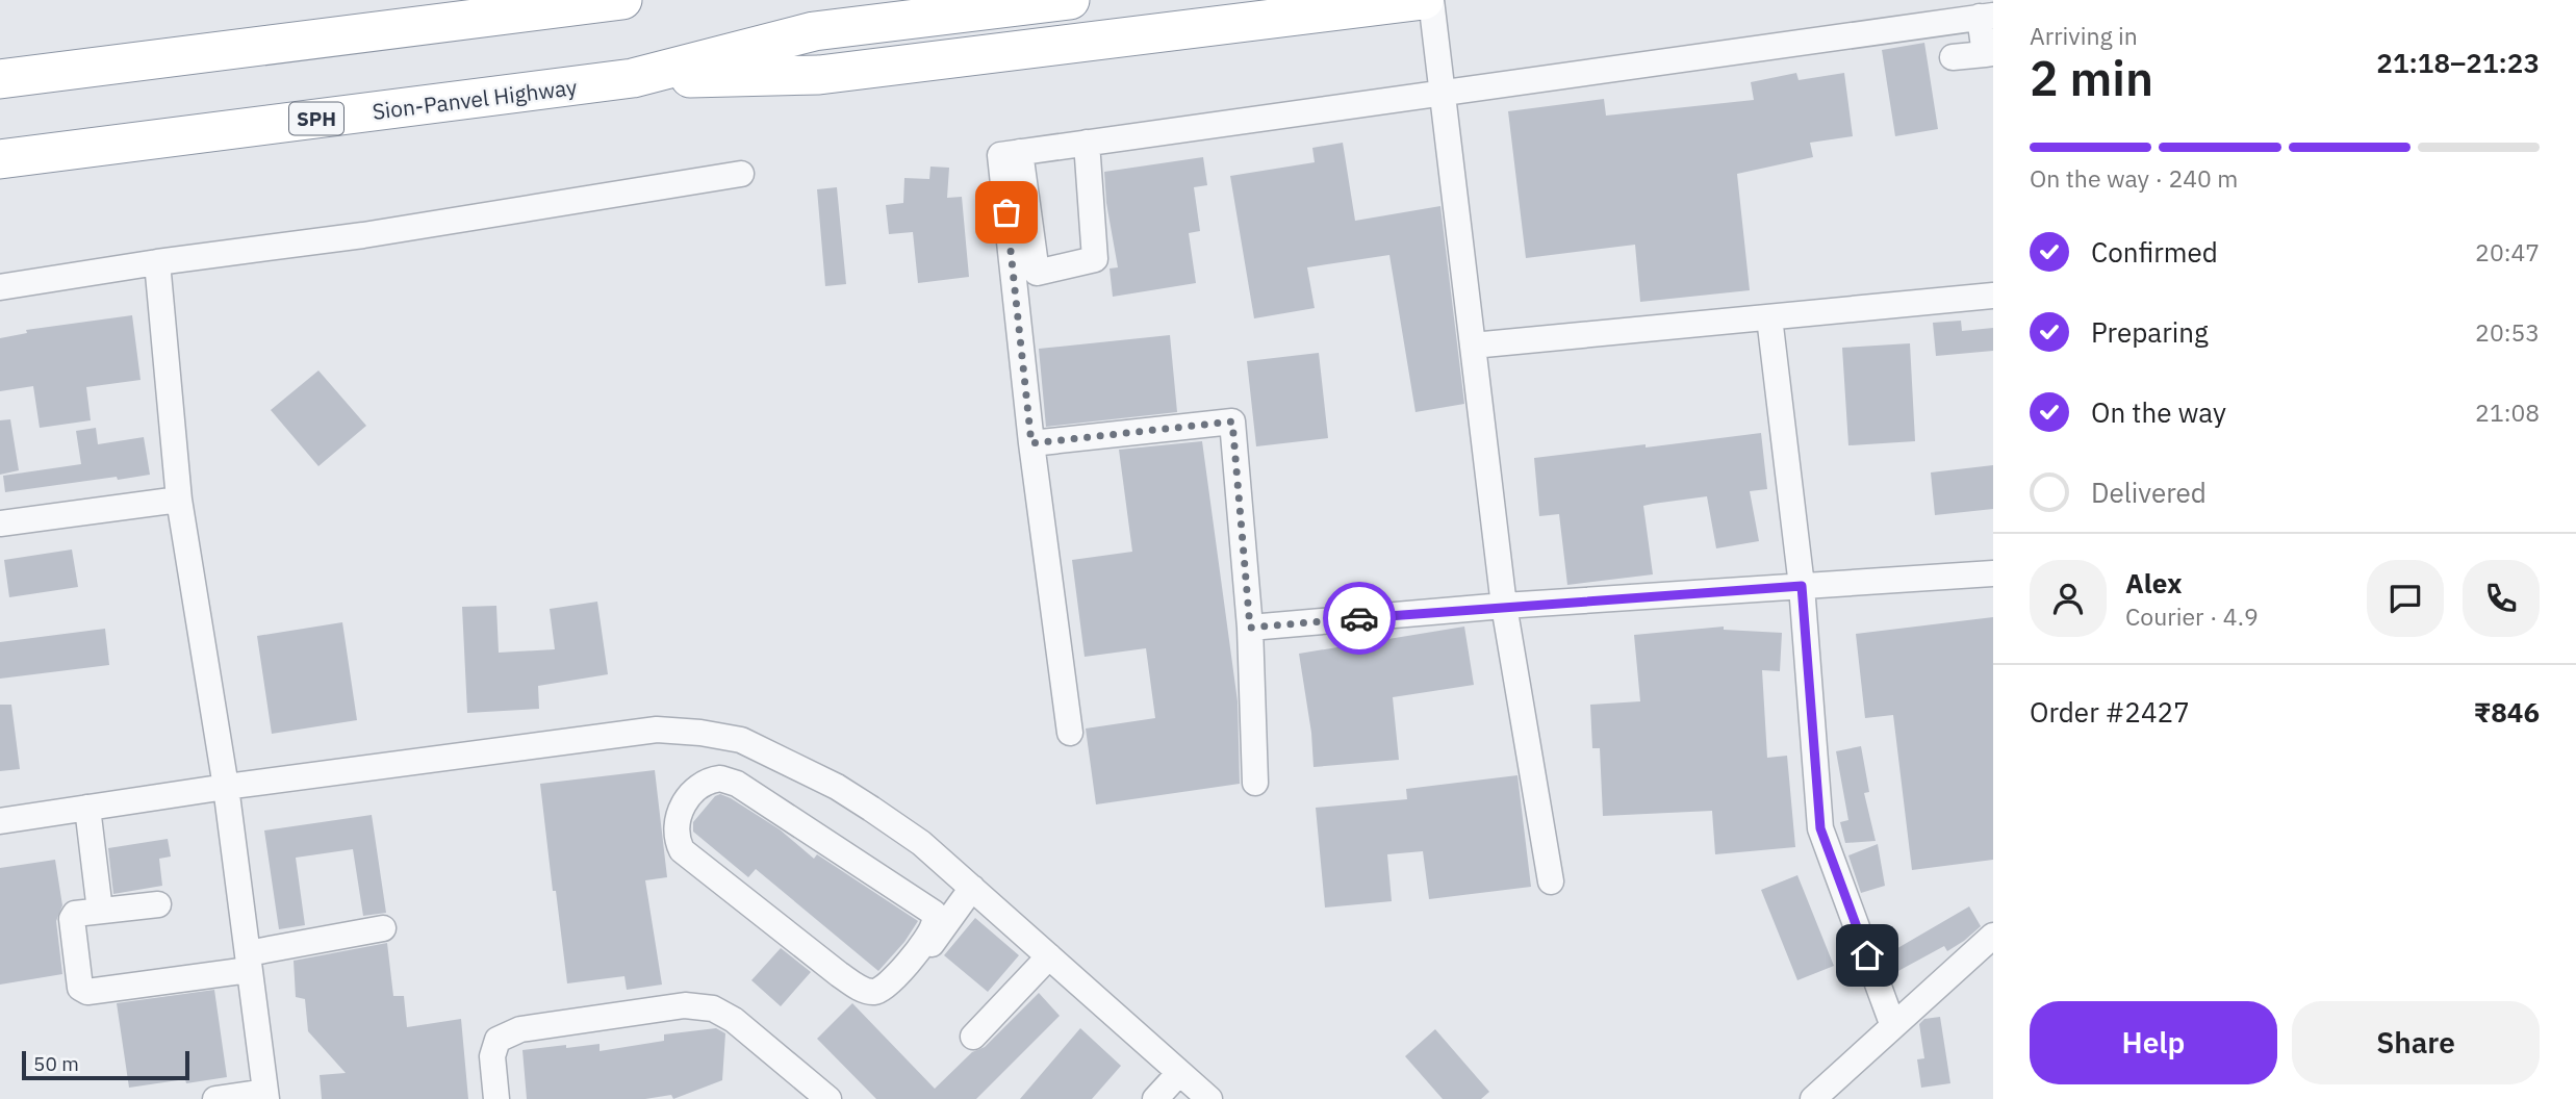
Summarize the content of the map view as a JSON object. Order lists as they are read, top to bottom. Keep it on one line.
{"streets":{"highway":["Sion-Panvel Highway","SPH"]},"scale_bar":"50 m","page":{"heading":["2 min","Arriving in","21:18–21:23"],"panel":["Alex","Courier · 4.9","Order #2427","₹846"],"bar":"On the way · 240 m","list":[["Confirmed","20:47"],["Preparing","20:53"],["On the way","21:08"],"Delivered"],"buttons":["Help","Share"],"scale":"50 m"}}
